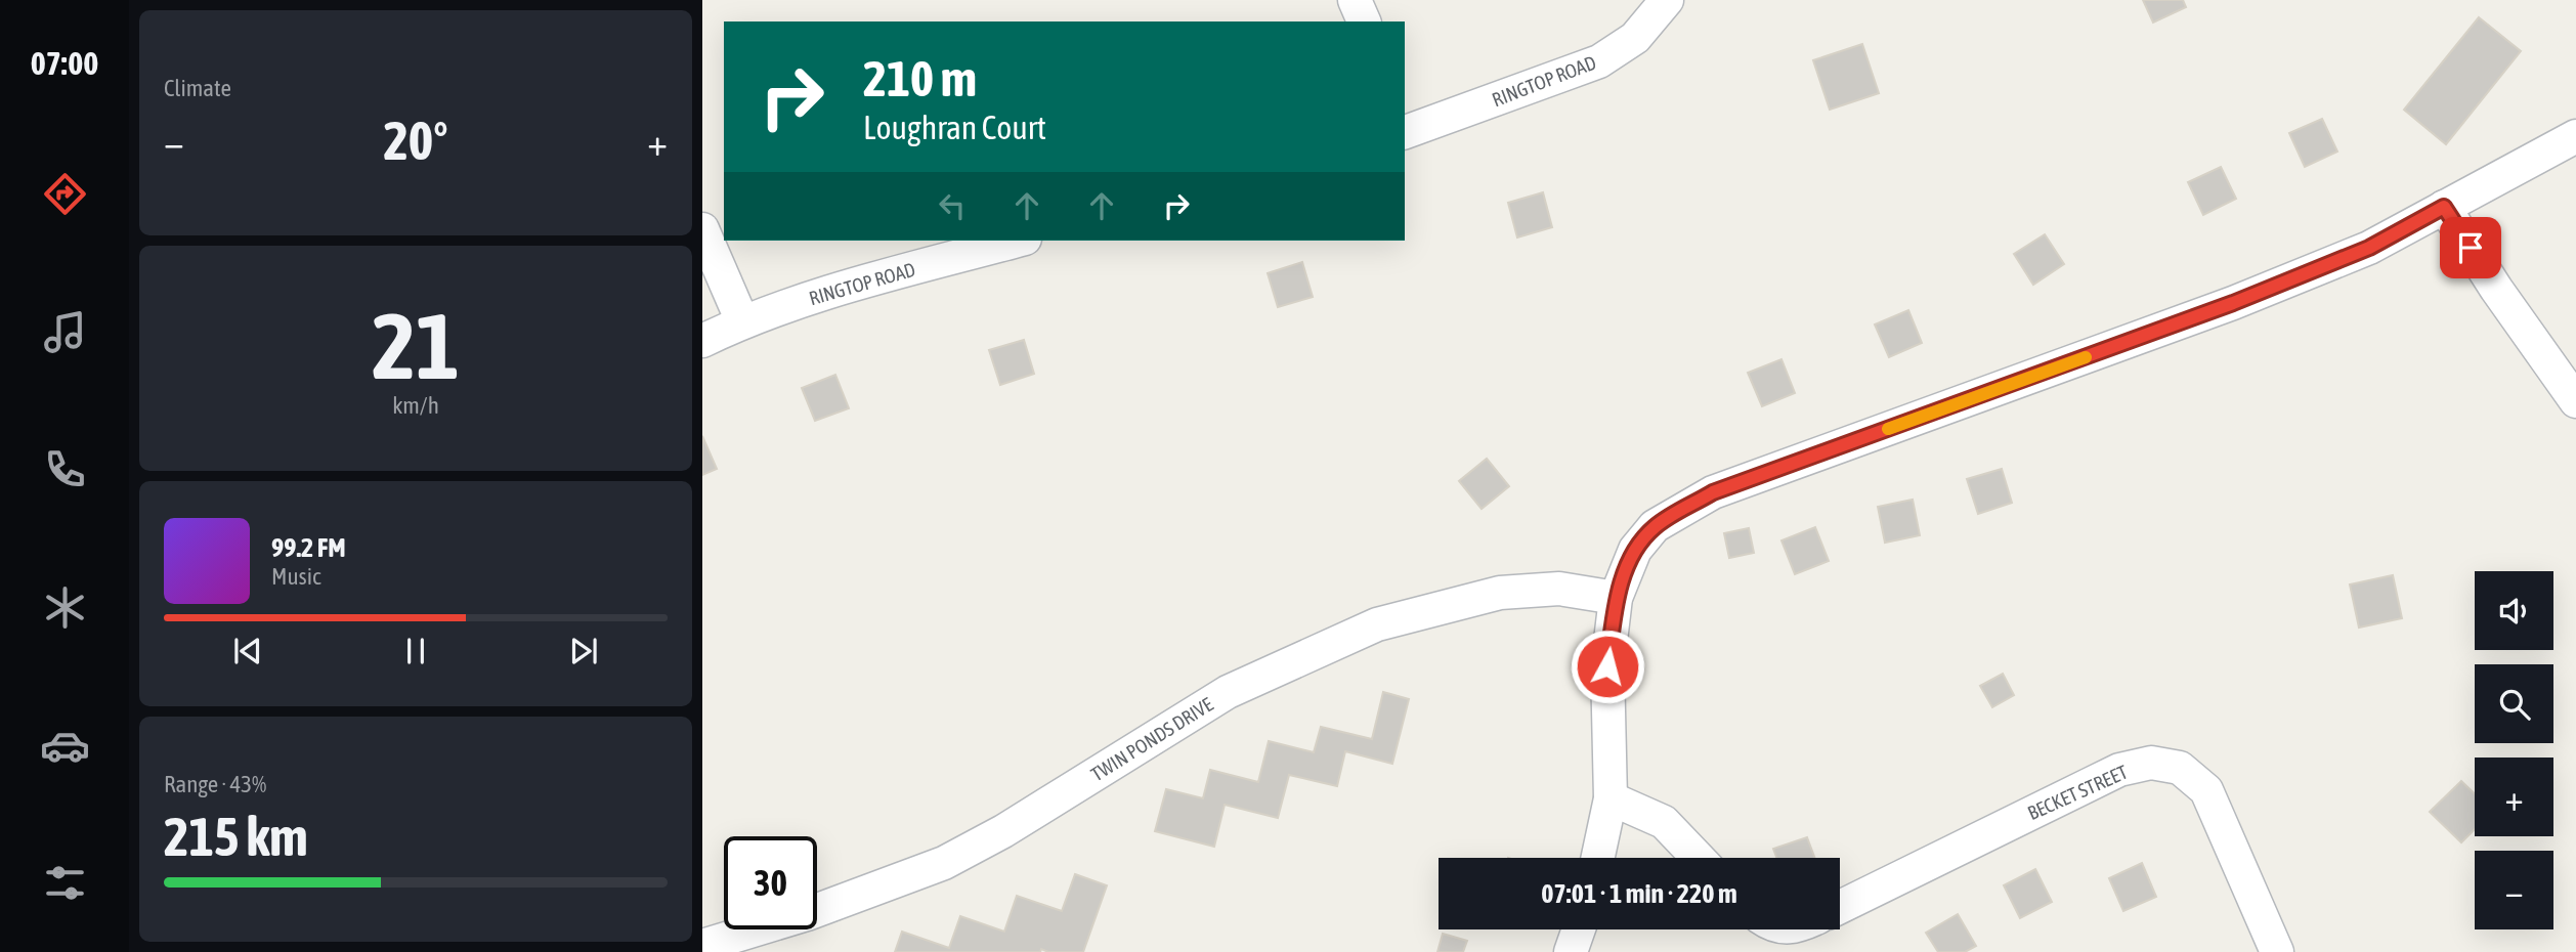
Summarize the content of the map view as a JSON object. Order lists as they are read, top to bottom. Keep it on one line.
{"streets":{"street":["RINGTOP ROAD","TWIN PONDS DRIVE","BECKET STREET"]},"page":{"tabs":"07:00","tile":["Climate",["21","km/h"],["Range · 43%","215 km"]],"turn":["210 m","Loughran Court"],"heat":["−","20°","+"],"song":["99.2 FM","Music"],"map_buttons":["+","−"],"limit":"30","trip":"07:01 · 1 min · 220 m"}}
